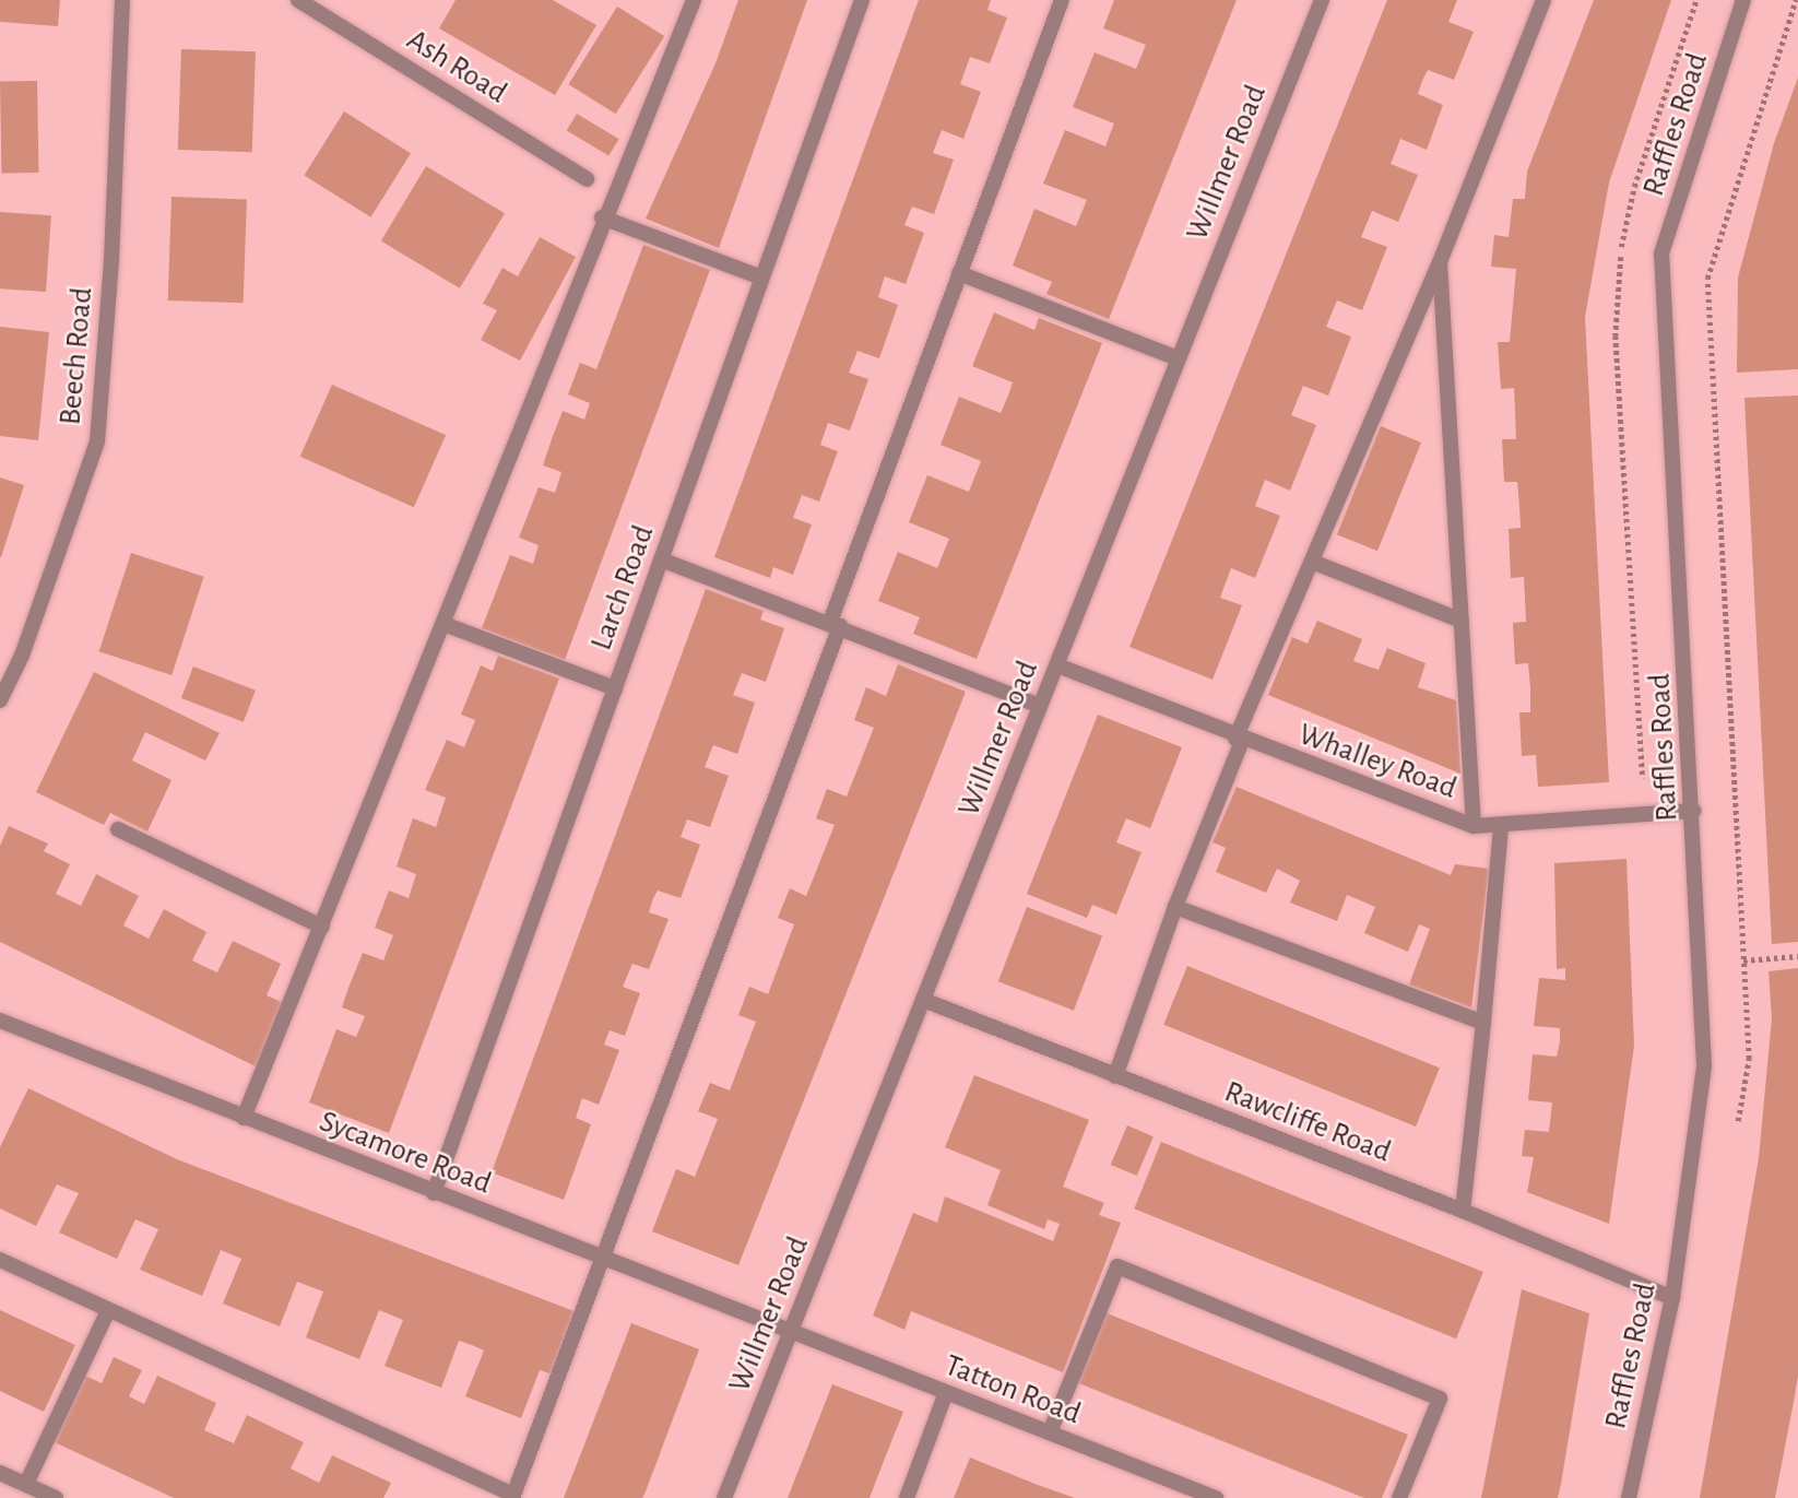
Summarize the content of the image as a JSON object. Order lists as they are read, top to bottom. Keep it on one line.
{"streets":{"street":["Ash Road","Raffles Road","Willmer Road","Beech Road","Larch Road","Whalley Road","Rawcliffe Road","Sycamore Road","Tatton Road"]},"crossings":[["Raffles Road","Whalley Road"],["Raffles Road","Rawcliffe Road"],["Willmer Road","Whalley Road"],["Willmer Road","Rawcliffe Road"],["Willmer Road","Sycamore Road"],["Willmer Road","Tatton Road"],["Larch Road","Sycamore Road"],["Sycamore Road","Tatton Road"]]}
